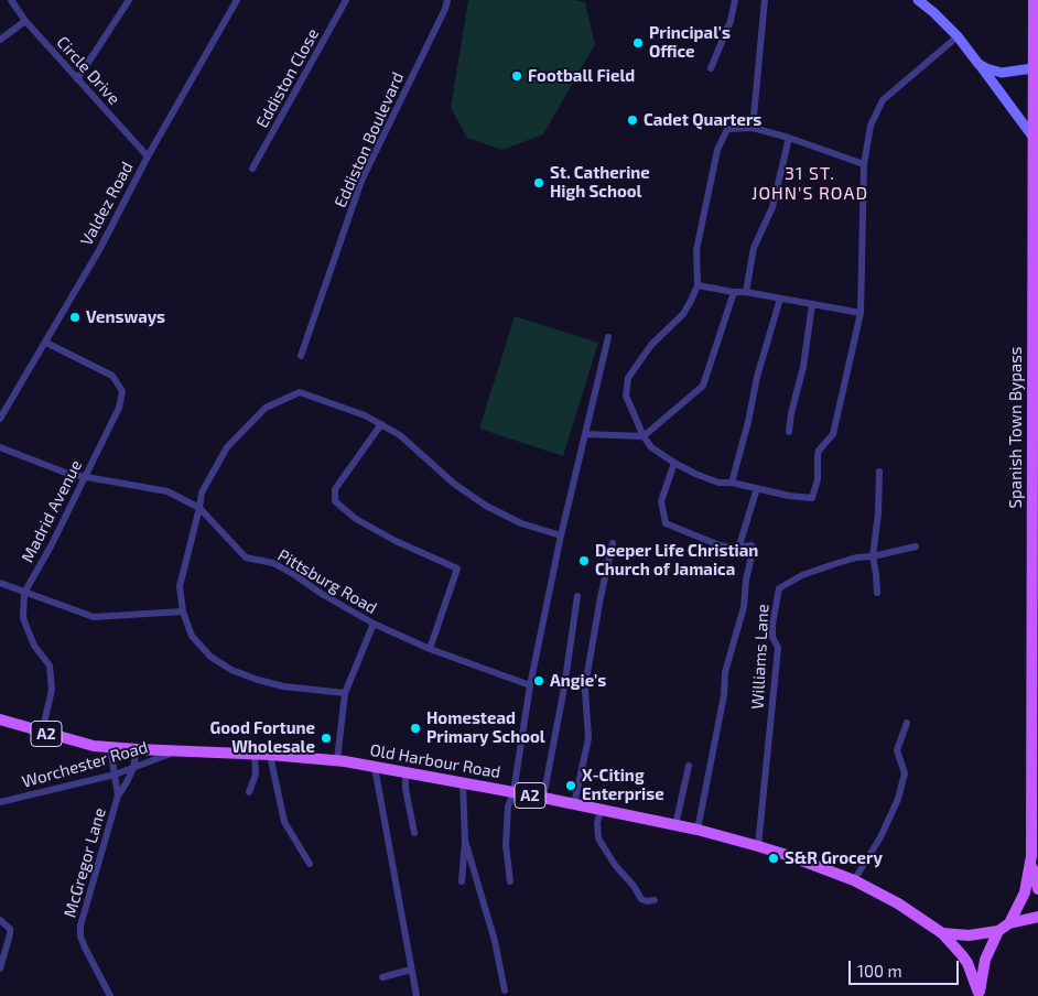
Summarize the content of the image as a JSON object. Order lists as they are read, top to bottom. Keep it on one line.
{"streets":{"main road":["Spanish Town Bypass","A2","Old Harbour Road"],"street":["Circle Drive","Eddiston Close","Eddiston Boulevard","Valdez Road","Madrid Avenue","Pittsburg Road","Williams Lane","Worchester Road","McGregor Lane"]},"crossings":[["Circle Drive","Valdez Road"],["Valdez Road","Madrid Avenue"],["Madrid Avenue","Pittsburg Road"],["Madrid Avenue","Old Harbour Road"],["Williams Lane","Old Harbour Road"],["Old Harbour Road","Worchester Road"],["Old Harbour Road","McGregor Lane"],["Worchester Road","McGregor Lane"]],"districts":["31 ST. JOHN'S ROAD"],"places":["Principal's Office","Football Field","Cadet Quarters","St. Catherine High School","Vensways","Deeper Life Christian Church of Jamaica","Angie's","Homestead Primary School","Good Fortune Wholesale","X-Citing Enterprise","S&R Grocery"],"scale_bar":"100 m"}
